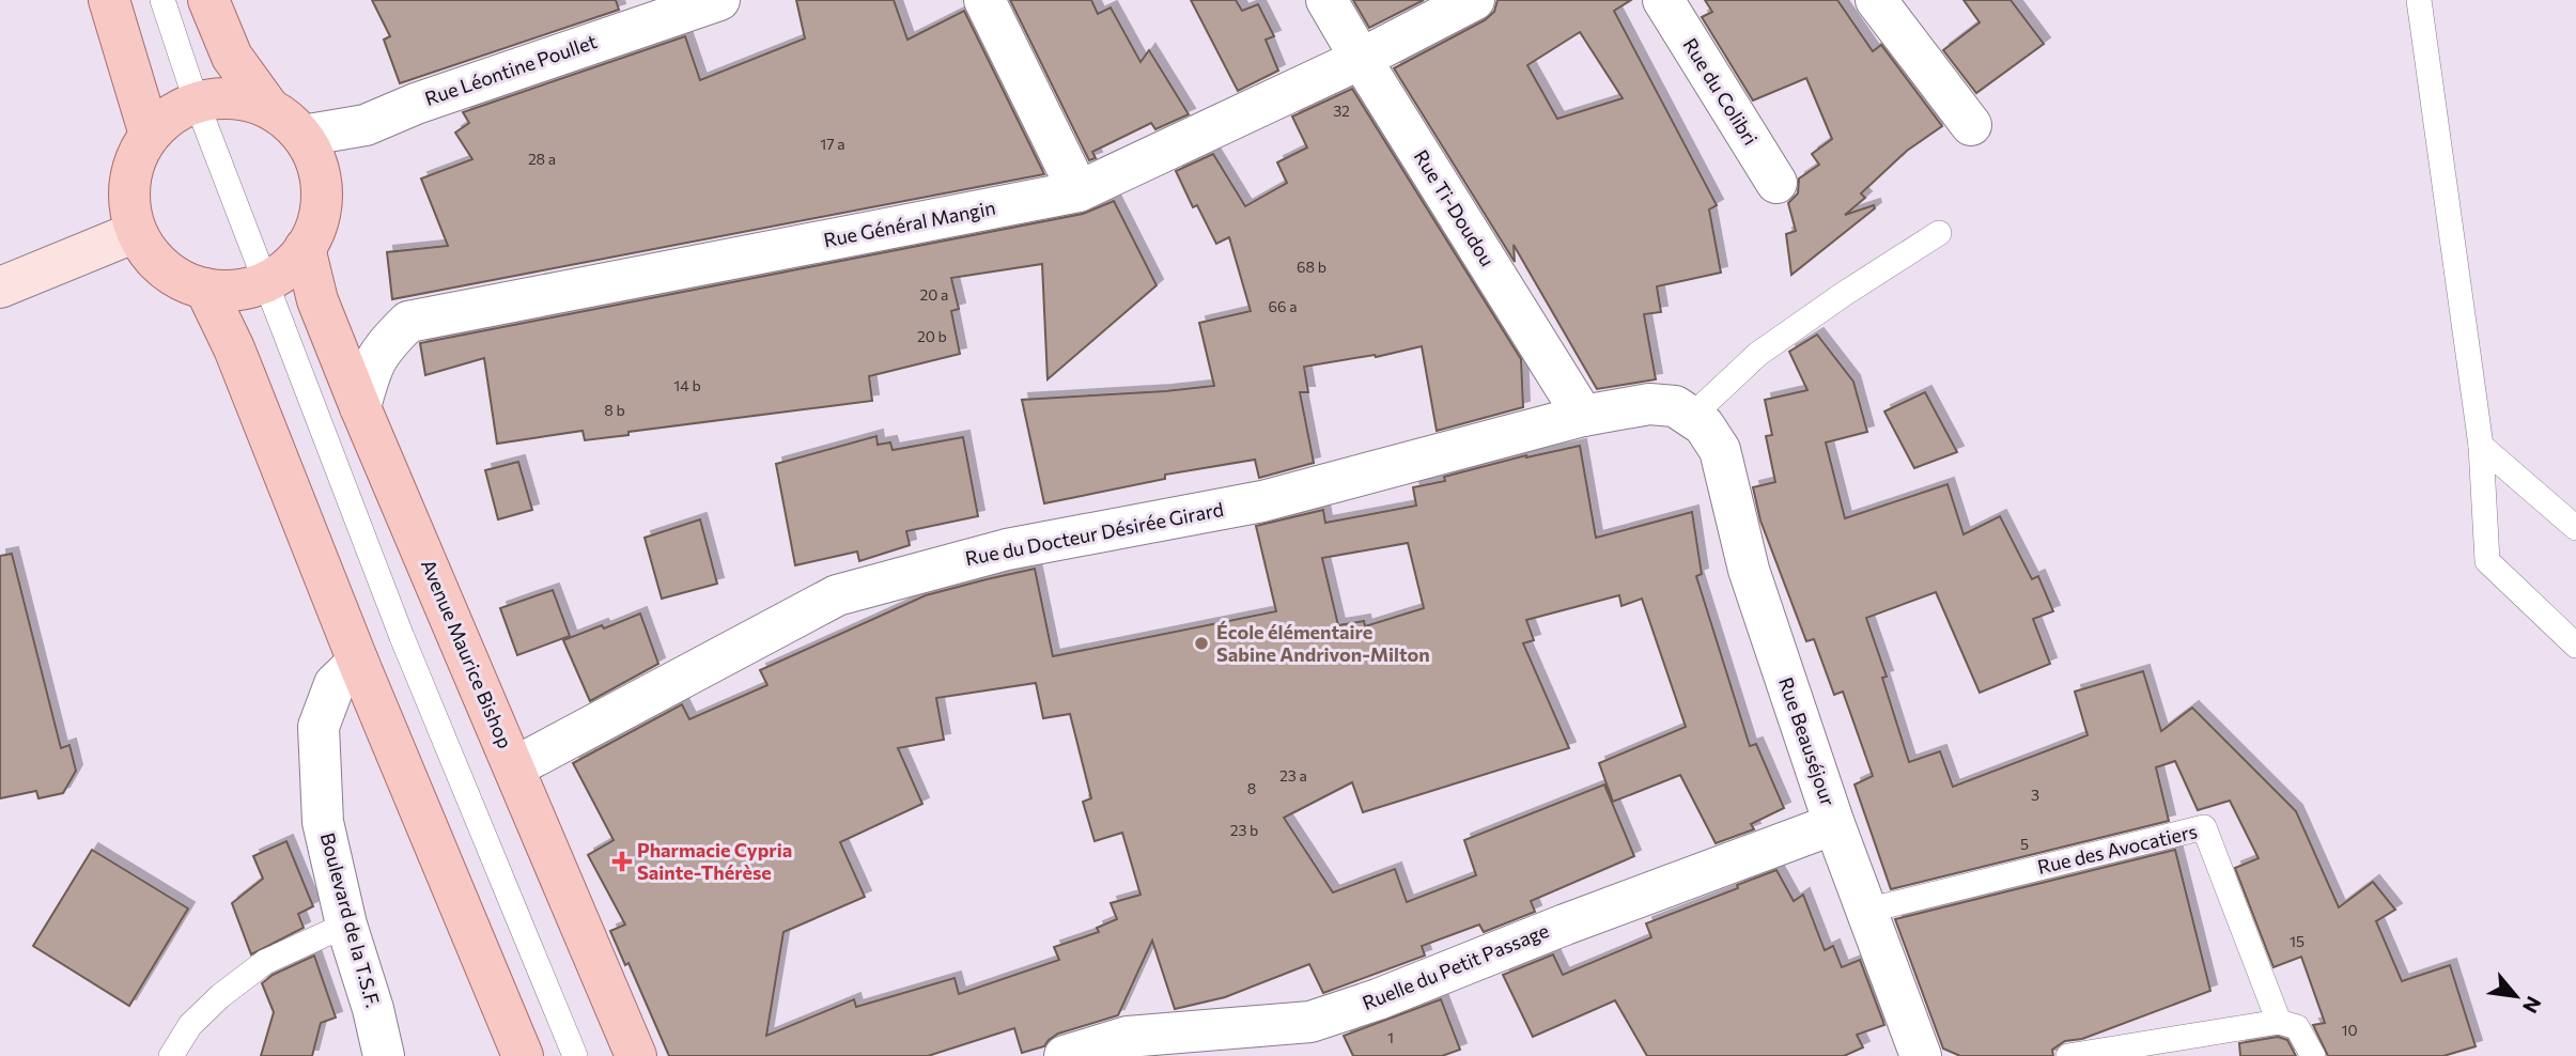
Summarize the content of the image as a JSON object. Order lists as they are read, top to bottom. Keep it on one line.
{"streets":{"main road":["Avenue Maurice Bishop"],"street":["Rue Léontine Poullet","Rue du Colibri","Rue Ti-Doudou","Rue Général Mangin","Rue du Docteur Désirée Girard","Rue Beauséjour","Boulevard de la T.S.F.","Ruelle du Petit Passage"],"lane":["Rue des Avocatiers"]},"crossings":[["Rue Ti-Doudou","Rue Général Mangin"],["Rue Ti-Doudou","Rue du Docteur Désirée Girard"],["Rue Général Mangin","Avenue Maurice Bishop"],["Rue du Docteur Désirée Girard","Avenue Maurice Bishop"],["Rue du Docteur Désirée Girard","Rue Beauséjour"],["Rue Beauséjour","Rue des Avocatiers"],["Rue Beauséjour","Ruelle du Petit Passage"]],"places":{"other":["École élémentaire Sabine Andrivon-Milton"],"health":["Pharmacie Cypria Sainte-Thérèse"]},"house_numbers":["32","17 a","28 a","68 b","20 a","66 a","20 b","14 b","8 b","23 a","8","3","23 b","5","15","10","1"],"north":"bottom right"}
